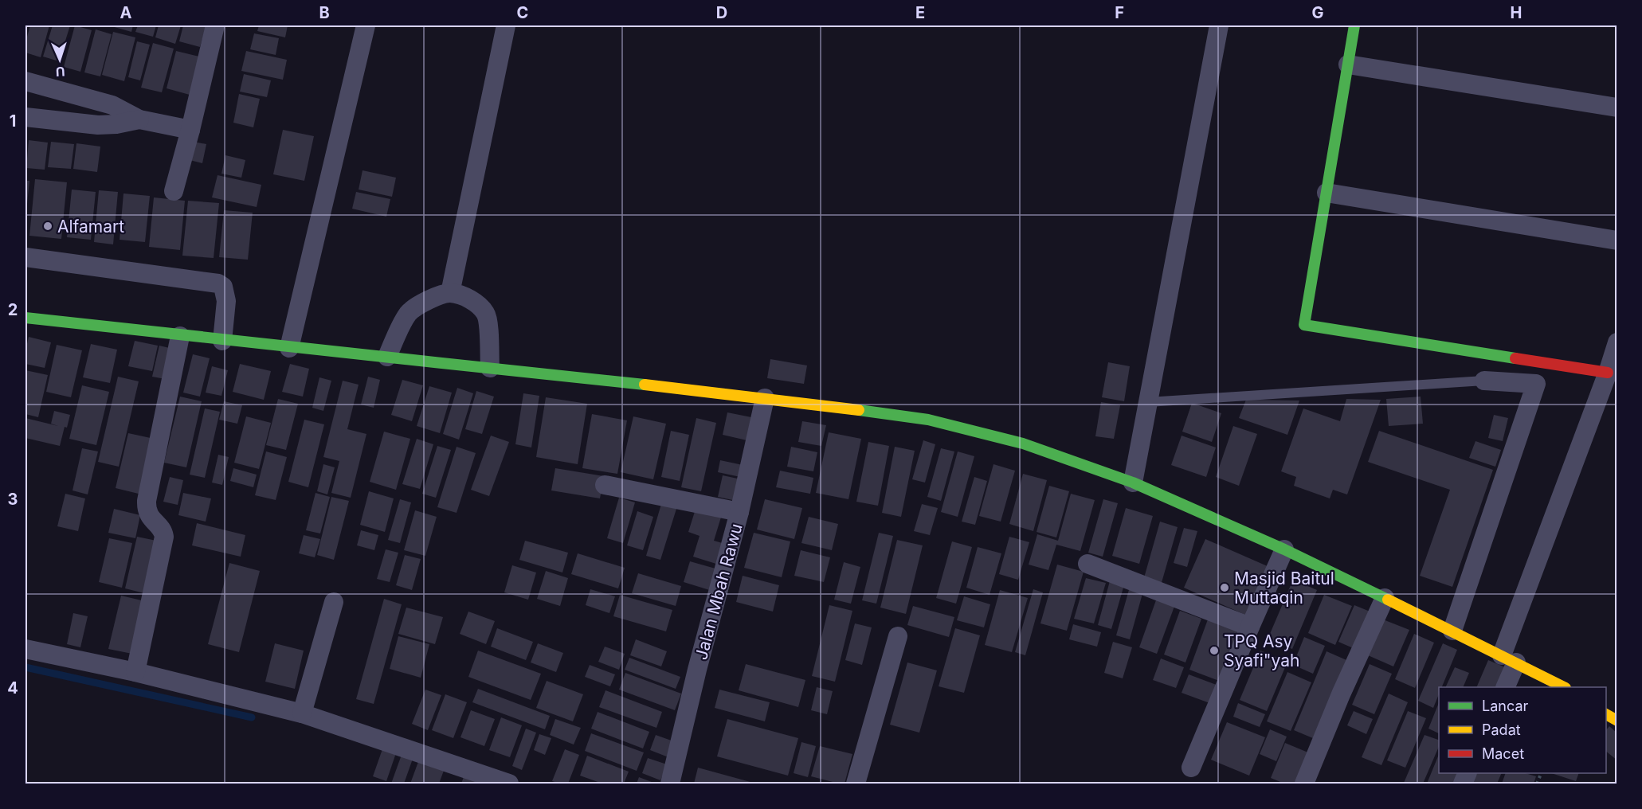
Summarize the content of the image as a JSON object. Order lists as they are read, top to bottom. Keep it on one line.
{"streets":{"street":["Jalan Mbah Rawu"]},"places":["Alfamart","Masjid Baitul Muttaqin","TPQ Asy Syafi\"yah"],"legend":["Lancar","Padat","Macet"],"north":"bottom","grid":{"columns":["A","B","C","D","E","F","G","H"],"rows":["1","2","3","4"]}}
